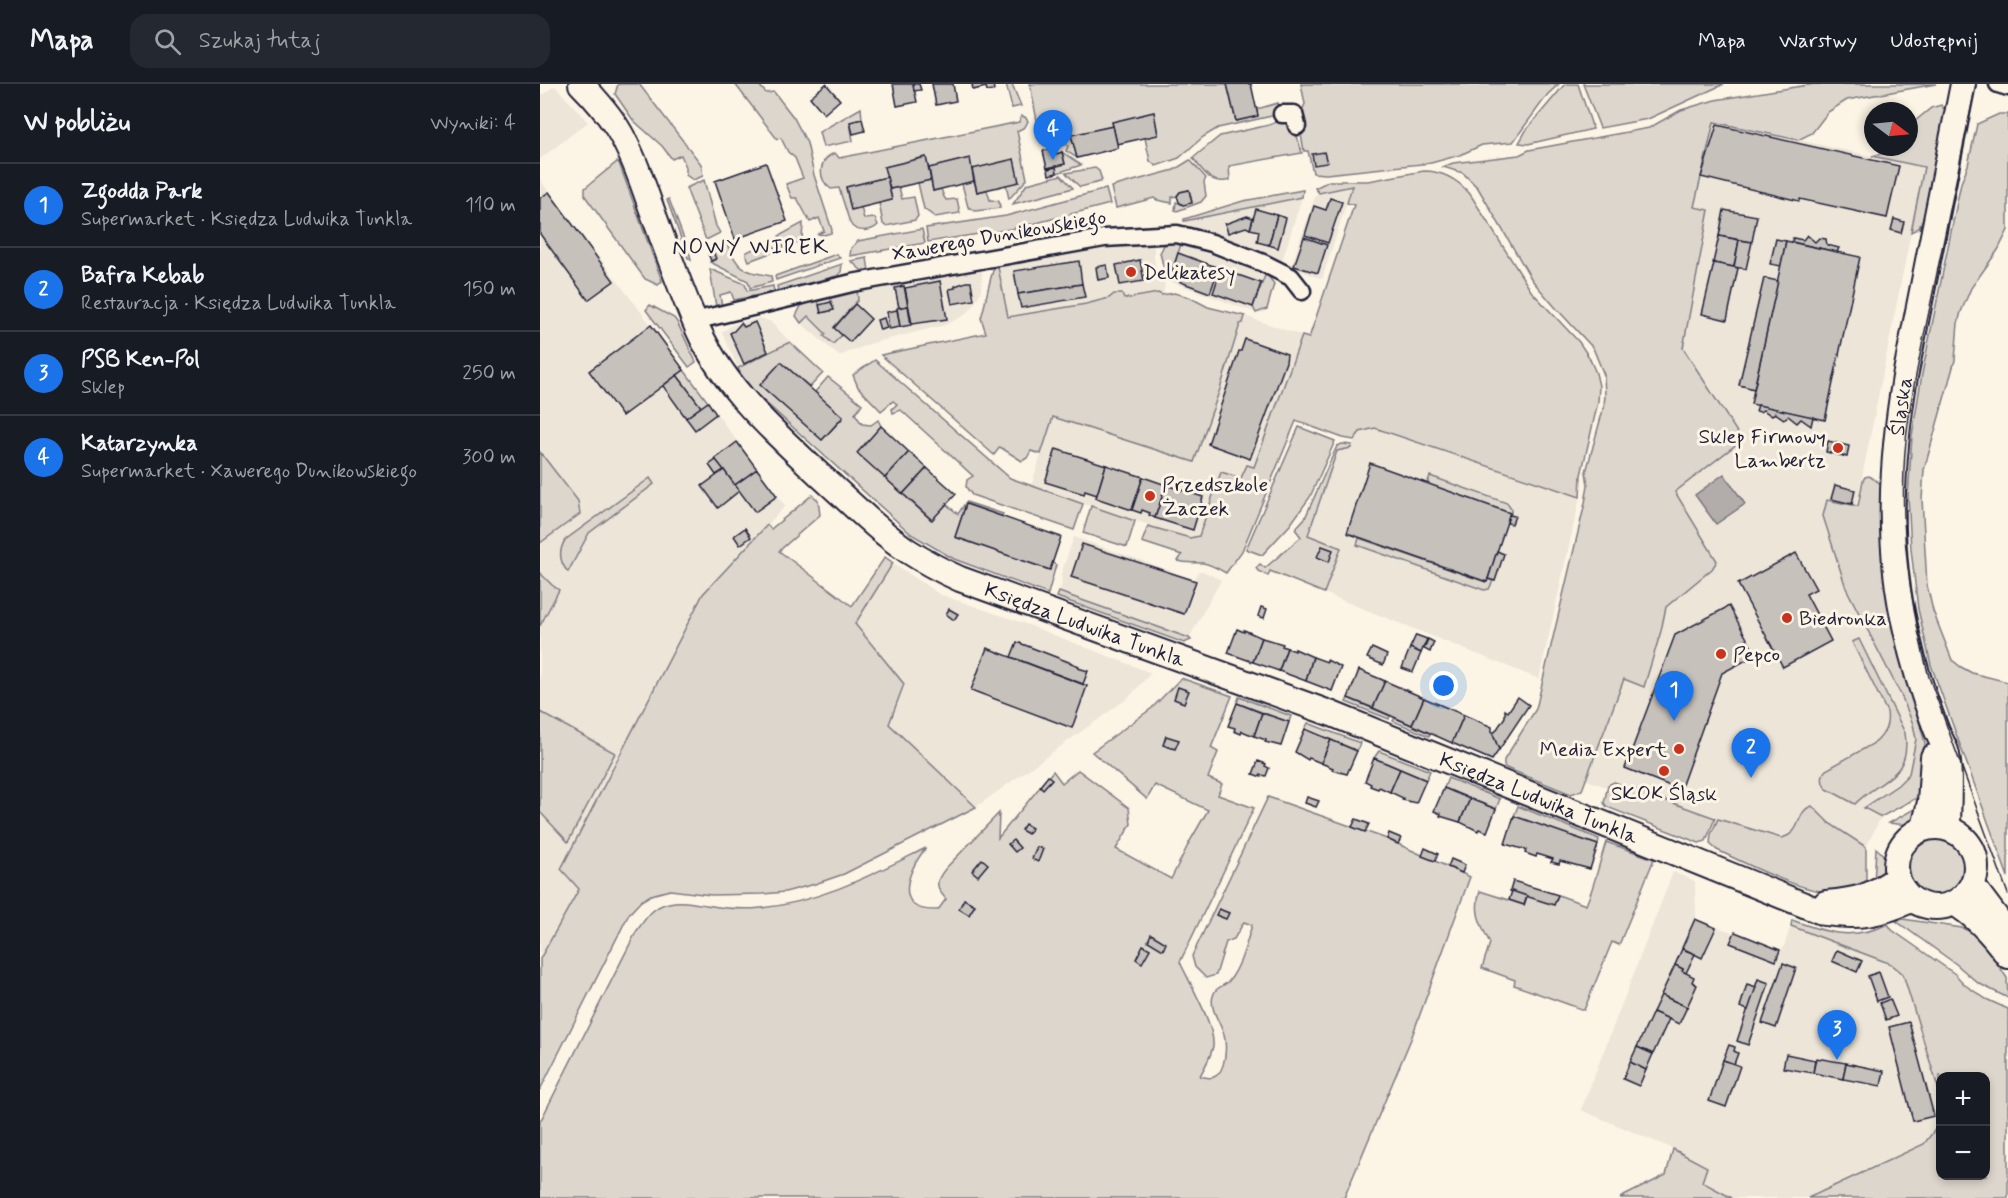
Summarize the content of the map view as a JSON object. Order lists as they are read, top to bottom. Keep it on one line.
{"streets":{"street":["Xawerego Dunikowskiego","Śląska","Księdza Ludwika Tunkla"]},"crossings":[["Xawerego Dunikowskiego","Księdza Ludwika Tunkla"],["Śląska","Księdza Ludwika Tunkla"]],"districts":["NOWY WIREK"],"places":["Delikatesy","Sklep Firmowy Lambertz","Przedszkole Żaczek","Biedronka","Pepco","Media Expert","SKOK Śląsk"],"north":"right","page":{"header":"Mapa","search":"Szukaj tutaj","nav":["Mapa","Warstwy","Udostępnij"],"heading":["W pobliżu","Wyniki: 4"],"pins":["4","1","2","3"],"list":[{"mark":"1","name":"Zgodda Park","note":"Supermarket · Księdza Ludwika Tunkla","value":"110 m"},{"mark":"2","name":"Bafra Kebab","note":"Restauracja · Księdza Ludwika Tunkla","value":"150 m"},{"mark":"3","name":"PSB Ken-Pol","note":"Sklep","value":"250 m"},{"mark":"4","name":"Katarzynka","note":"Supermarket · Xawerego Dunikowskiego","value":"300 m"}],"map_buttons":["+","−"]}}
